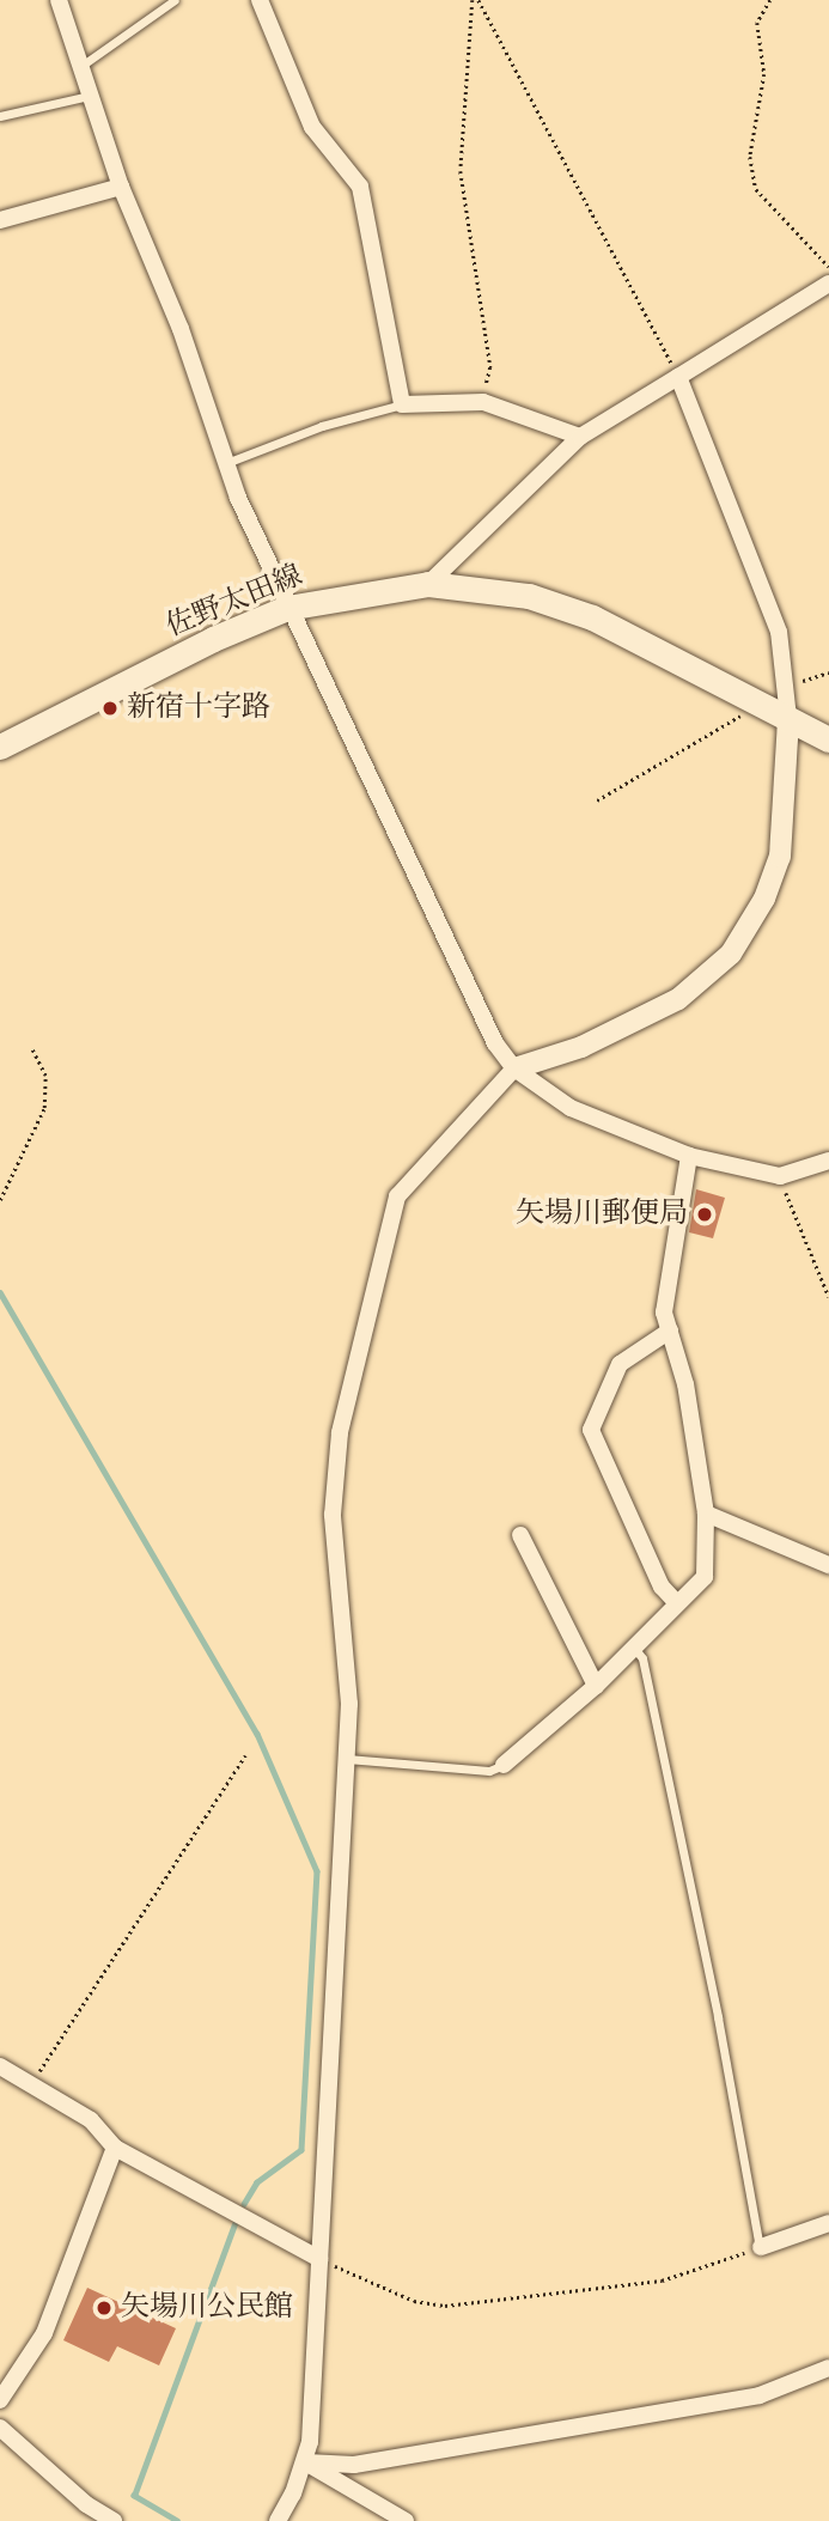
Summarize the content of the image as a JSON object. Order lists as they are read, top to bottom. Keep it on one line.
{"streets":{"main road":["佐野太田線"]},"places":["新宿十字路","矢場川郵便局","矢場川公民館"]}
